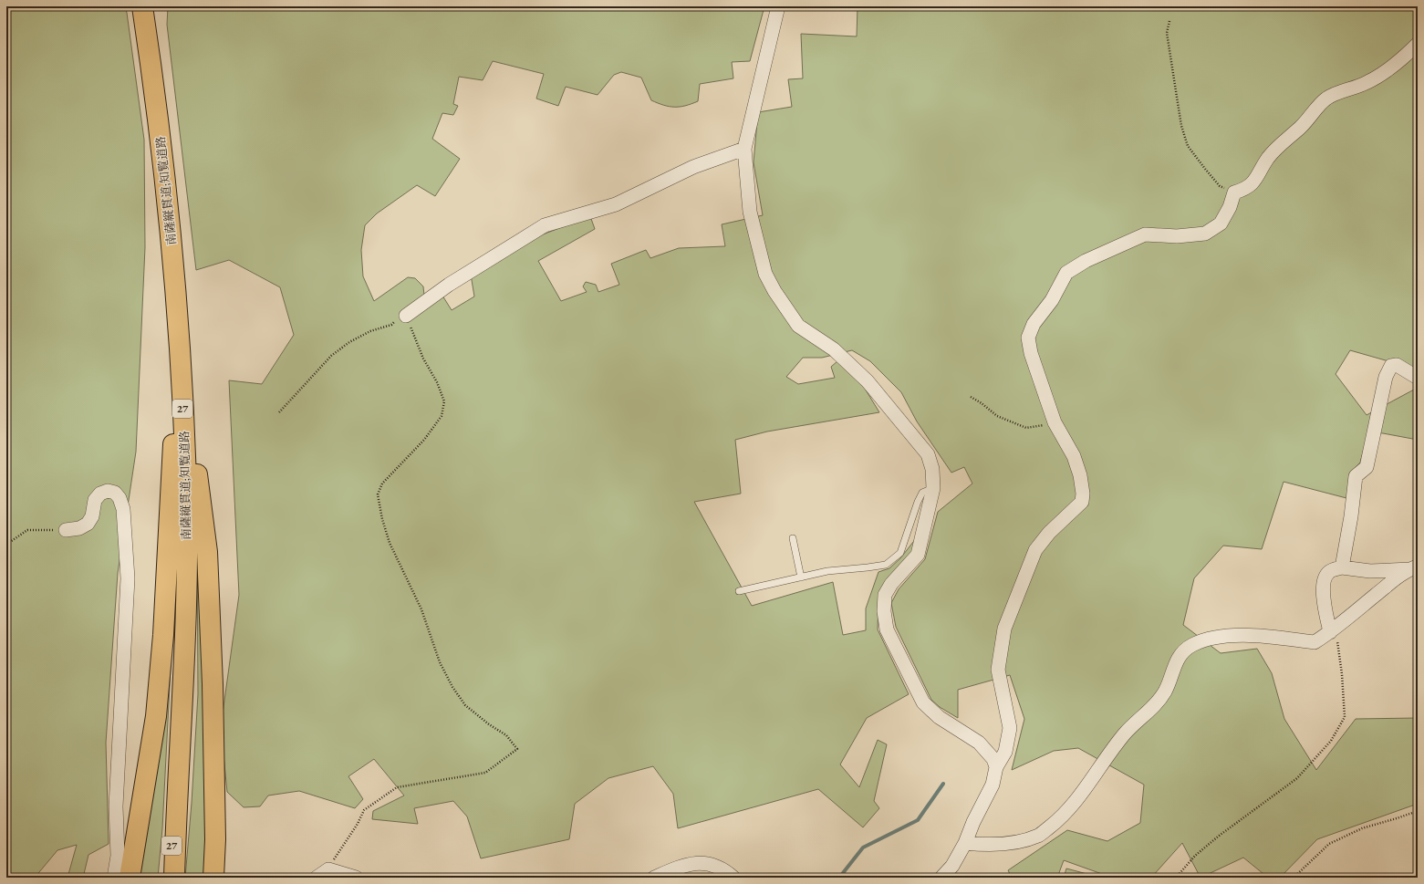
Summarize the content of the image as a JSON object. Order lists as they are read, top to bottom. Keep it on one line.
{"streets":{"highway":["南薩縦貫道;知覧道路","27"]}}
